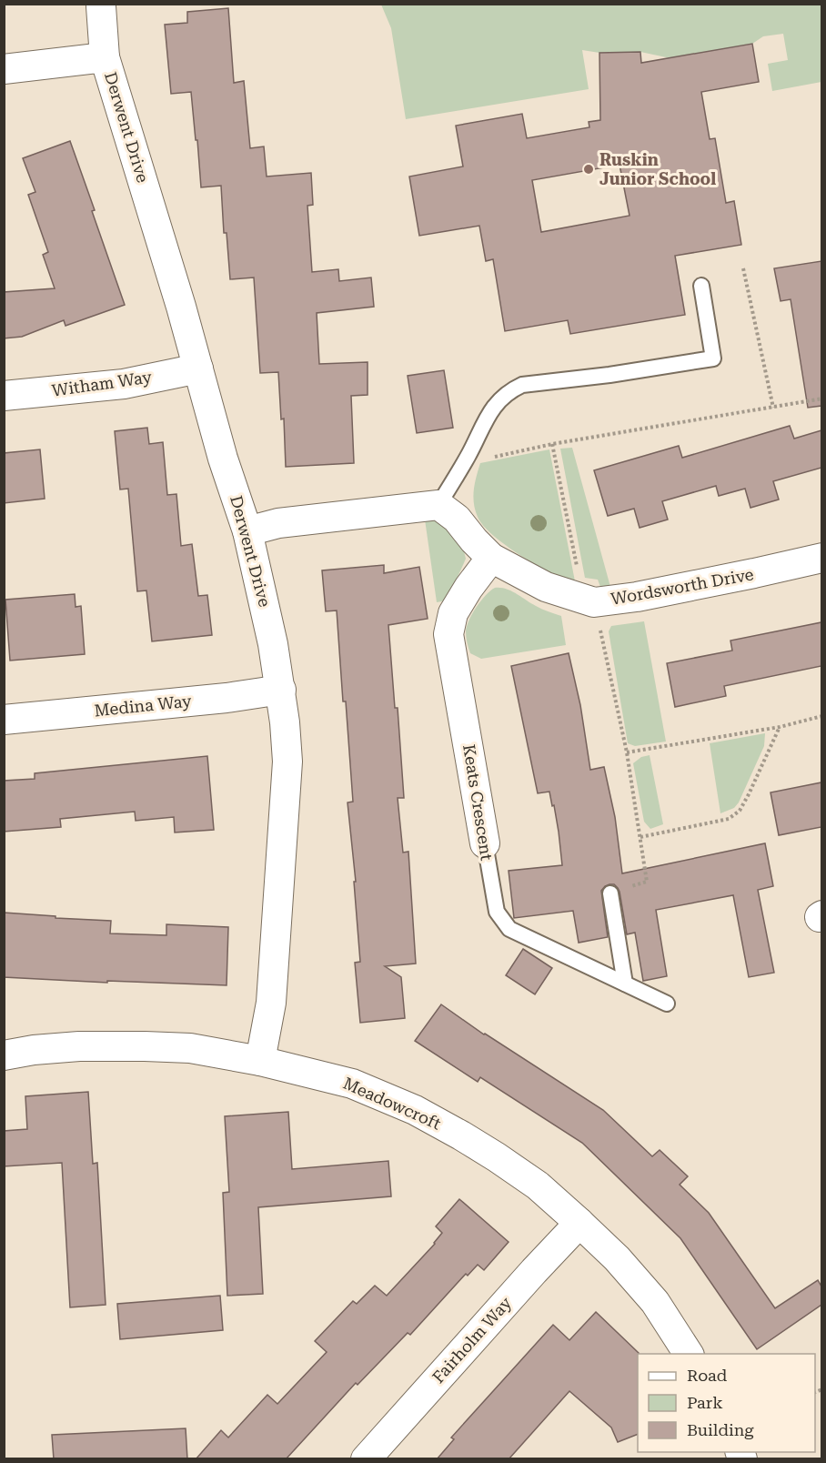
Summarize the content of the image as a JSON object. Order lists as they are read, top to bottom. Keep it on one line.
{"streets":{"street":["Derwent Drive","Witham Way","Wordsworth Drive","Medina Way","Keats Crescent","Meadowcroft","Fairholm Way"]},"crossings":[["Derwent Drive","Witham Way"],["Derwent Drive","Medina Way"],["Derwent Drive","Meadowcroft"],["Wordsworth Drive","Keats Crescent"],["Meadowcroft","Fairholm Way"]],"places":["Ruskin Junior School"],"legend":["Road","Park","Building"]}
